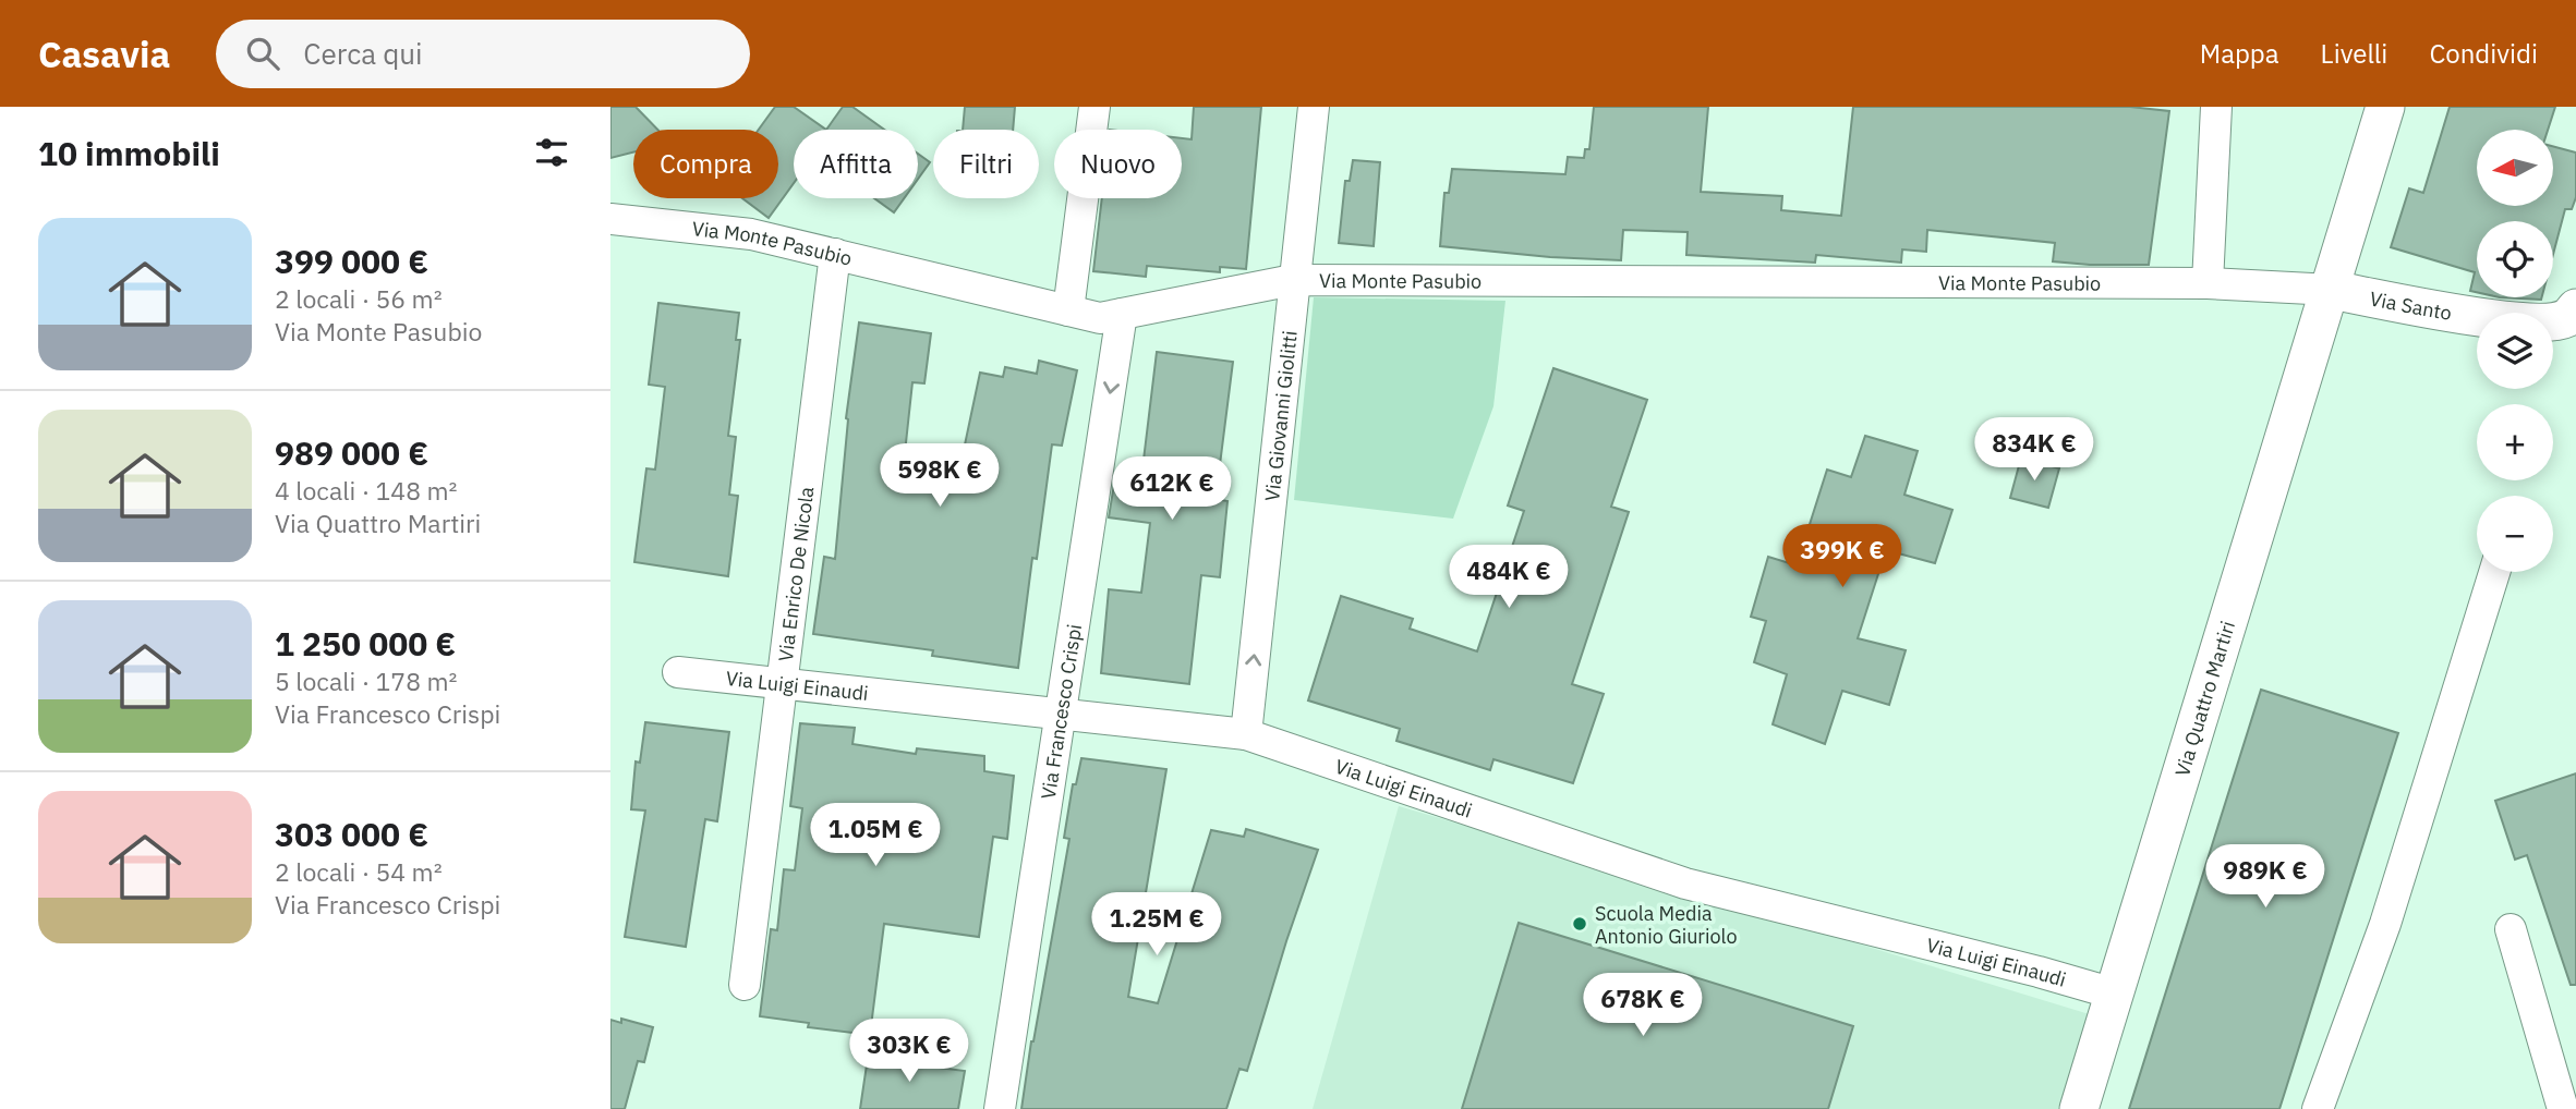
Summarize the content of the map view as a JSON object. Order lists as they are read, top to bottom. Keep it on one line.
{"streets":{"street":["Via Monte Pasubio","Via Santo","Via Giovanni Giolitti","Via Enrico De Nicola","Via Luigi Einaudi","Via Quattro Martiri","Via Francesco Crispi"]},"crossings":[["Via Monte Pasubio","Via Santo"],["Via Monte Pasubio","Via Giovanni Giolitti"],["Via Monte Pasubio","Via Enrico De Nicola"],["Via Monte Pasubio","Via Quattro Martiri"],["Via Monte Pasubio","Via Francesco Crispi"],["Via Santo","Via Quattro Martiri"],["Via Giovanni Giolitti","Via Luigi Einaudi"],["Via Enrico De Nicola","Via Luigi Einaudi"],["Via Luigi Einaudi","Via Quattro Martiri"],["Via Luigi Einaudi","Via Francesco Crispi"]],"one_way":["Via Giovanni Giolitti","Via Francesco Crispi"],"places":["Scuola Media Antonio Giuriolo"],"north":"left","page":{"header":"Casavia","search":"Cerca qui","nav":["Mappa","Livelli","Condividi"],"heading":"10 immobili","map_buttons":["+","−"],"chip":["Compra","Affitta","Filtri","Nuovo"],"list":[{"name":"399 000 €","note":"2 locali · 56 m² · Via Monte Pasubio"},{"name":"989 000 €","note":"4 locali · 148 m² · Via Quattro Martiri"},{"name":"1 250 000 €","note":"5 locali · 178 m² · Via Francesco Crispi"},{"name":"303 000 €","note":"2 locali · 54 m² · Via Francesco Crispi"}],"price":["834K €","598K €","612K €","399K €","484K €","1.05M €","989K €","1.25M €","678K €","303K €"]}}
